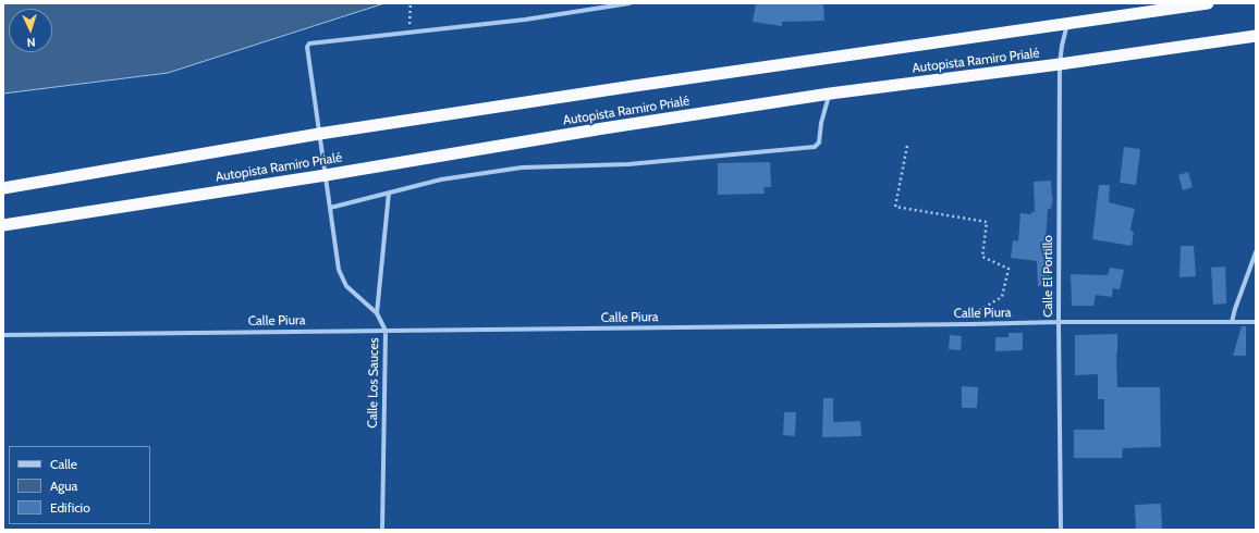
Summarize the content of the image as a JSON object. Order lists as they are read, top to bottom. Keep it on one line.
{"streets":{"highway":["Autopista Ramiro Prialé"],"street":["Calle El Portillo","Calle Piura","Calle Los Sauces"]},"crossings":[["Autopista Ramiro Prialé","Calle El Portillo"],["Autopista Ramiro Prialé","Calle Los Sauces"],["Calle El Portillo","Calle Piura"],["Calle Piura","Calle Los Sauces"]],"legend":["Calle","Agua","Edificio"],"north":"bottom"}
